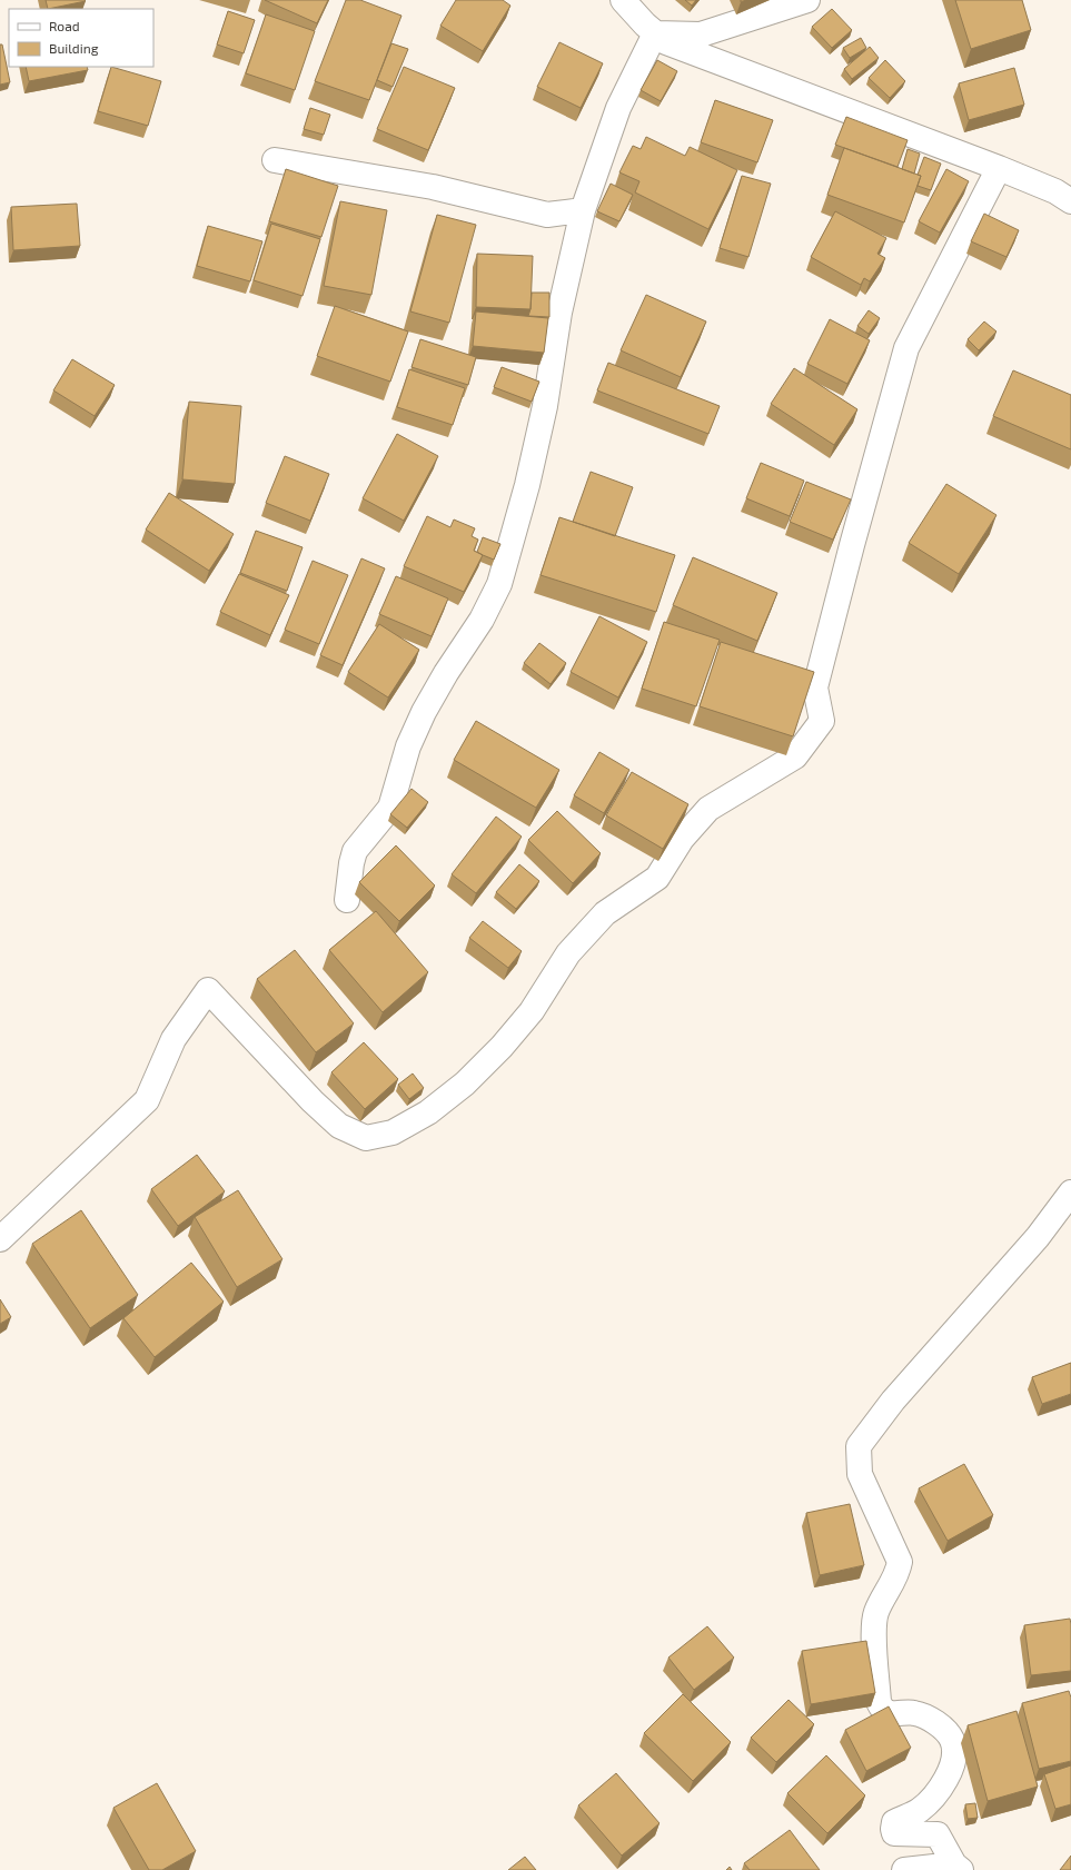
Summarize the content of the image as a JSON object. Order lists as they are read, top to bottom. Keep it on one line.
{"legend":["Road","Building"]}
